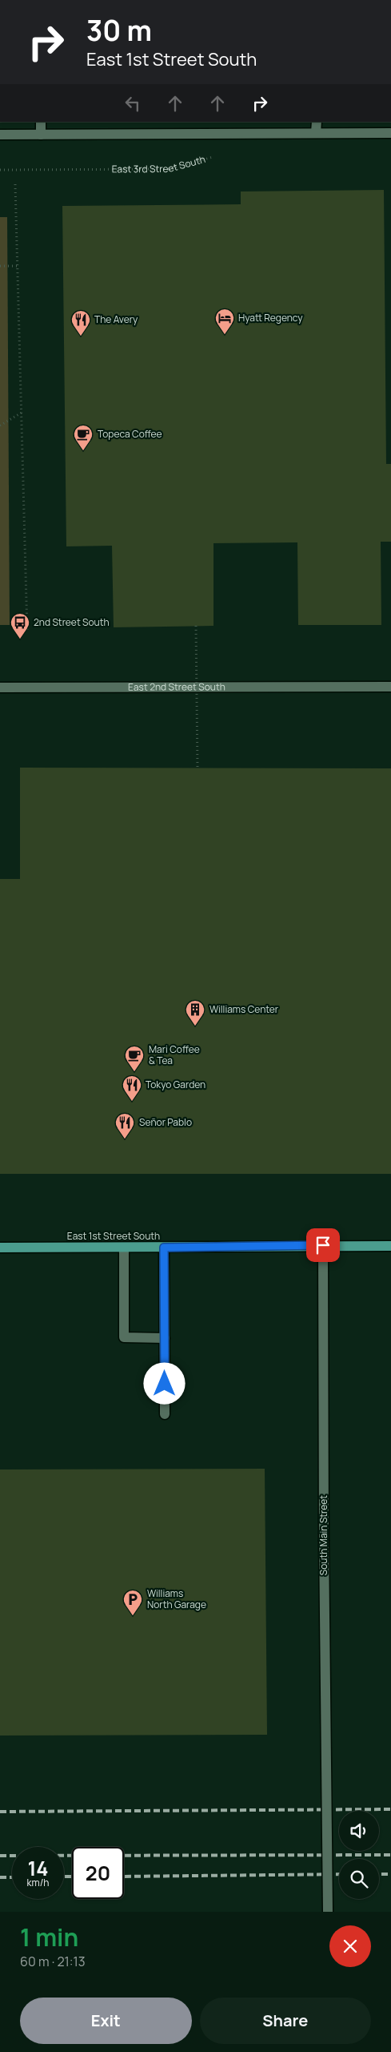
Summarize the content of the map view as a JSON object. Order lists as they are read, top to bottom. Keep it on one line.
{"streets":{"main road":["East 1st Street South"],"street":["East 2nd Street South","South Main Street"],"path":["East 3rd Street South"]},"crossings":[["East 1st Street South","South Main Street"]],"places":{"hotel":["Hyatt Regency"],"restaurant":["The Avery","Tokyo Garden","Señor Pablo"],"cafe":["Topeca Coffee","Mari Coffee & Tea"],"bus stop":["2nd Street South"],"building":["Williams Center"],"parking":["Williams North Garage"]},"page":{"turn":["30 m","East 1st Street South"],"speed":"14 km/h","limit":"20","heading":["1 min","60 m · 21:13"],"buttons":["Exit","Share"]}}
